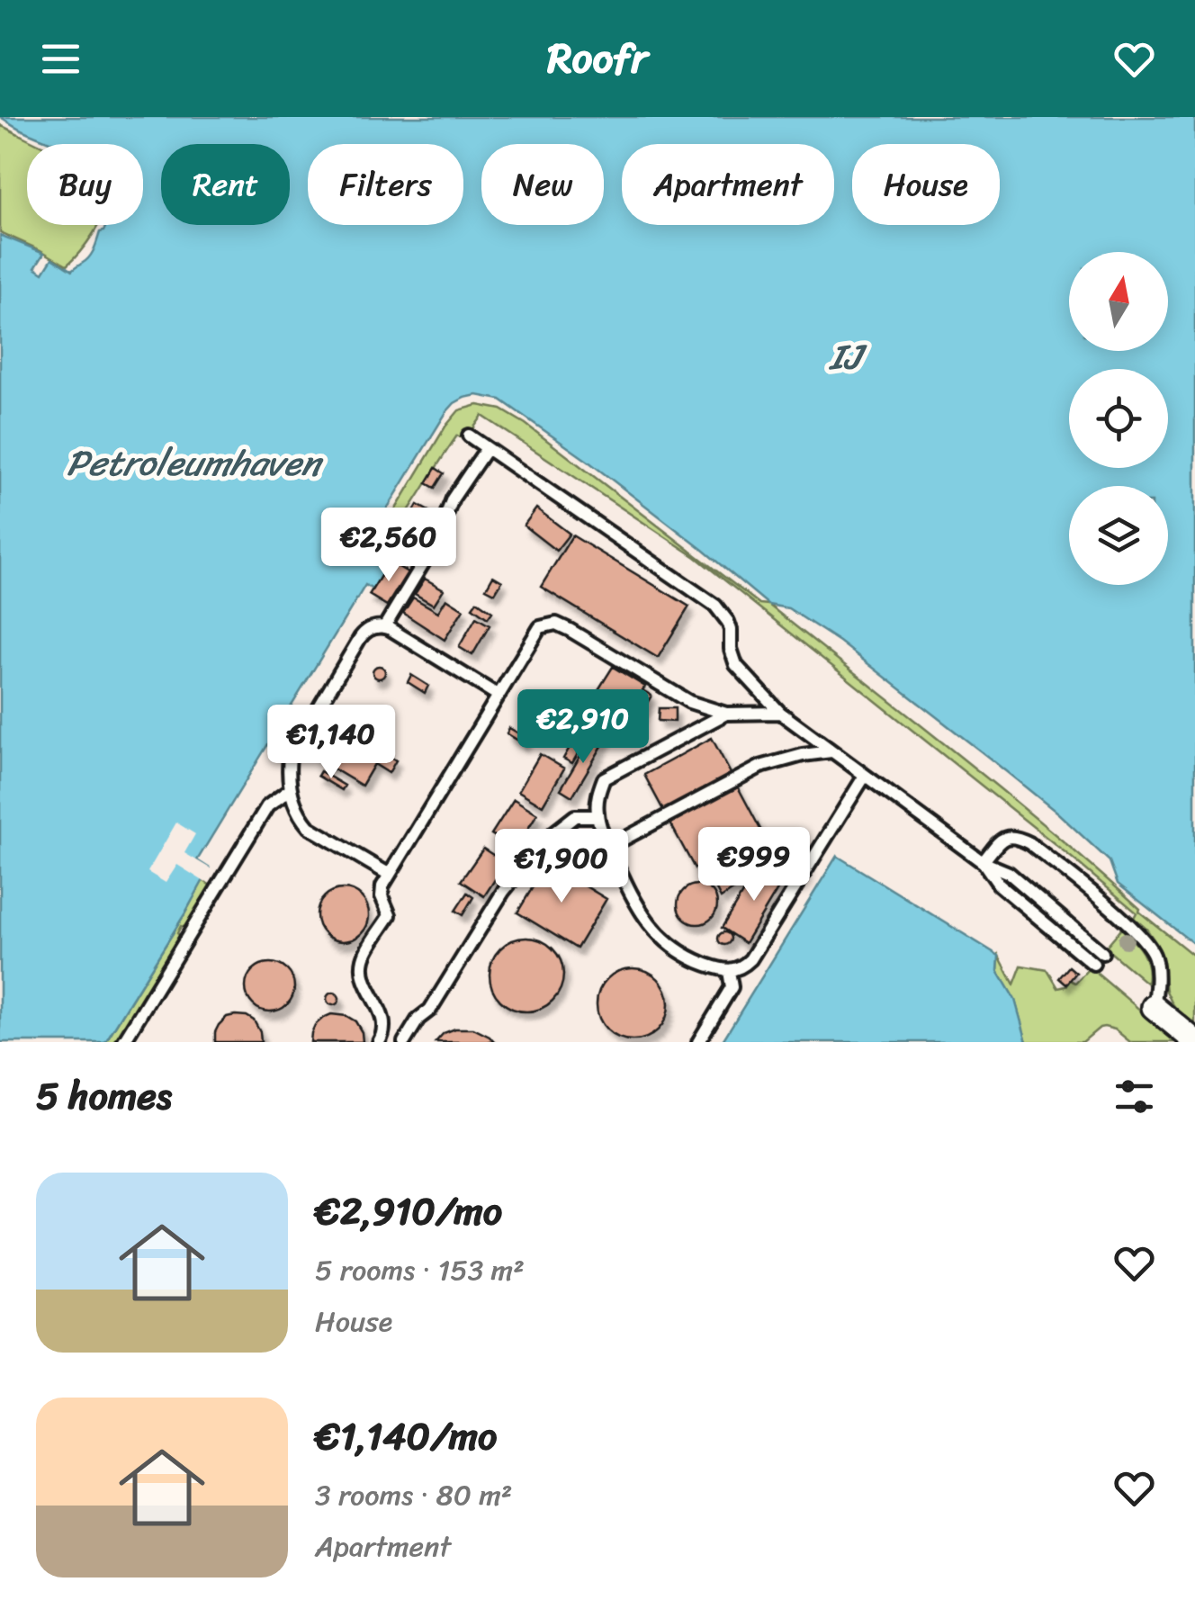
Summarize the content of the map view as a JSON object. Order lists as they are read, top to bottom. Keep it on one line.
{"water":["IJ","Petroleumhaven"],"north":"top","page":{"header":"Roofr","chip":["Buy","Rent","Filters","New","Apartment","House"],"price":["€2,560","€2,910","€1,140","€999","€1,900"],"heading":"5 homes","list":[{"name":"€2,910/mo","note":"5 rooms · 153 m² · House"},{"name":"€1,140/mo","note":"3 rooms · 80 m² · Apartment"}]}}
